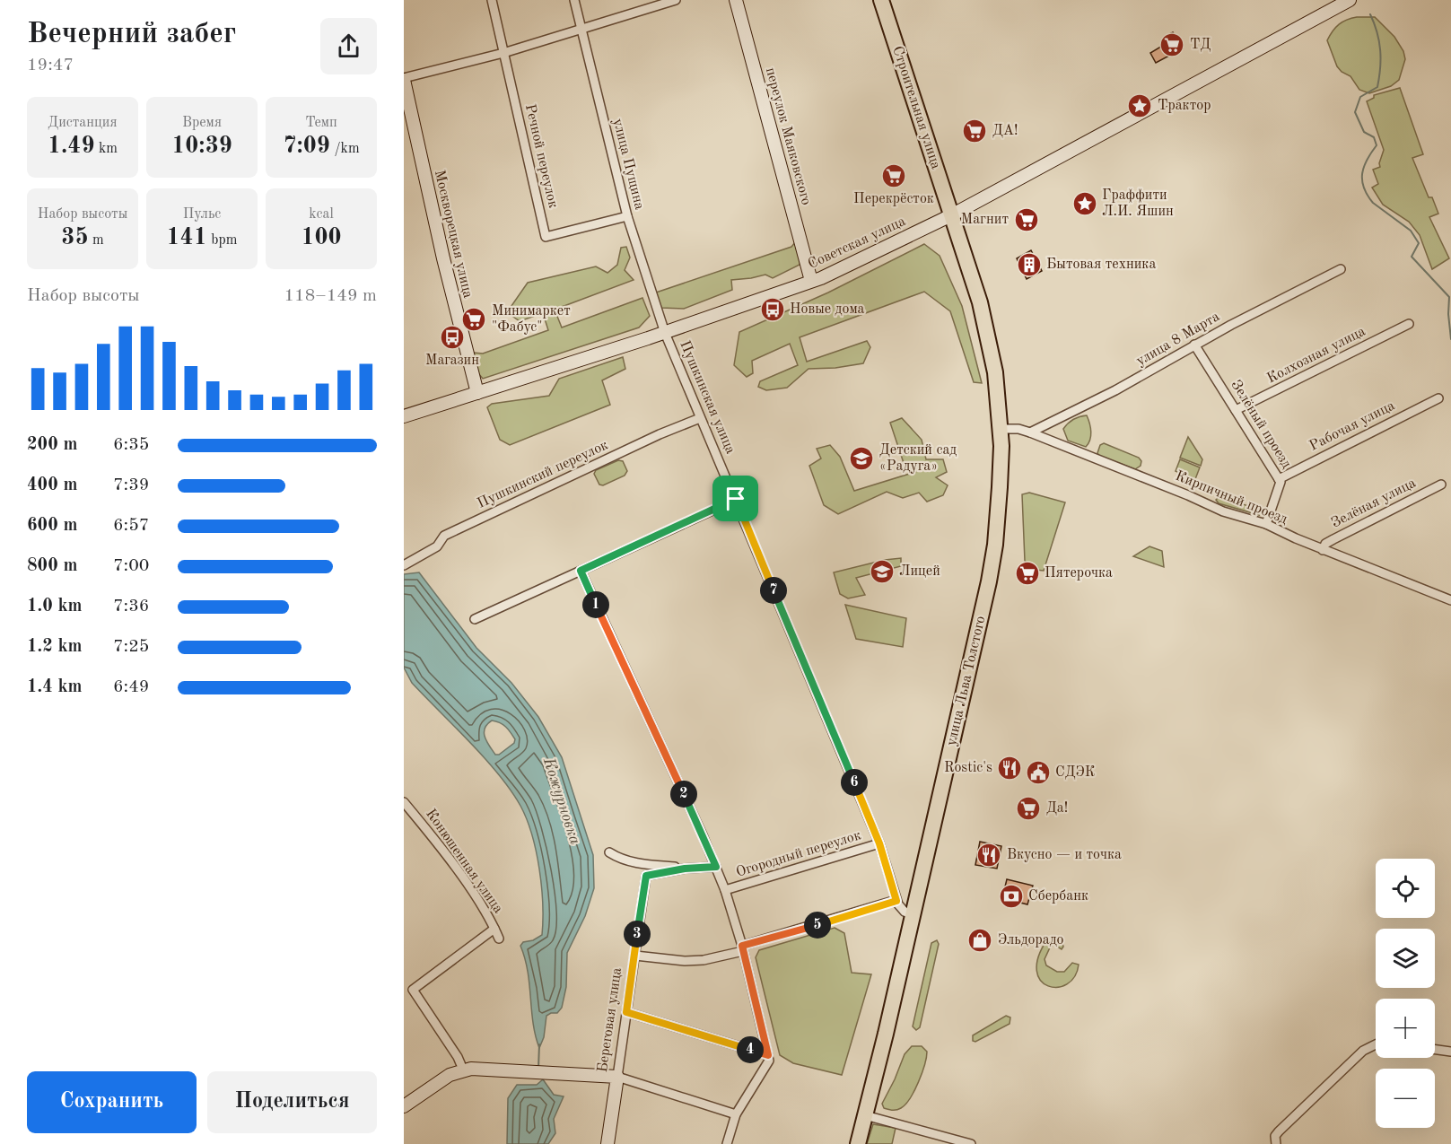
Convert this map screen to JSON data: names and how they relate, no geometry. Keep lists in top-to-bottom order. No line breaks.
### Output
{"streets":{"highway":["Строительная улица","улица Льва Толстого"],"main road":["переулок Маяковского","Москворецкая улица","Советская улица","Береговая улица"],"street":["Речной переулок","улица Пущина","улица 8 Марта","Колхозная улица","Пушкинская улица","Зелёный проезд","Рабочая улица","Пушкинский переулок","Кирпичный проезд","Зелёная улица","Огородный переулок","Конюшенная улица"]},"crossings":[["Строительная улица","Советская улица"],["Строительная улица","улица Льва Толстого"],["переулок Маяковского","Советская улица"],["Речной переулок","улица Пущина"],["улица Пущина","Советская улица"],["улица Пущина","Пушкинская улица"],["Москворецкая улица","Советская улица"],["Советская улица","Пушкинская улица"],["Советская улица","улица Льва Толстого"],["улица 8 Марта","Зелёный проезд"],["улица 8 Марта","Кирпичный проезд"],["Колхозная улица","Зелёный проезд"],["Пушкинская улица","Пушкинский переулок"],["Пушкинская улица","Огородный переулок"],["Зелёный проезд","Рабочая улица"],["Зелёный проезд","Кирпичный проезд"],["Кирпичный проезд","Зелёная улица"],["Кирпичный проезд","улица Льва Толстого"]],"water":["Кожурновка"],"places":{"supermarket":["ТД","ДА!","Перекрёсток","Магнит","Минимаркет \"Фабус\"","Пятерочка","Да!"],"place":["Трактор","Граффити Л.И. Яшин"],"building":["Бытовая техника"],"bus stop":["Новые дома","Магазин"],"school or university":["Детский сад «Радуга»","Лицей"],"restaurant":["Rostic's","Вкусно — и точка"],"public building":["СДЭК"],"bank":["Сбербанк"],"shop":["Эльдорадо"]},"page":{"heading":["Вечерний забег","19:47"],"stats":[["Дистанция","1.49 km"],["Время","10:39"],["Темп","7:09 /km"],["Набор высоты","35 m"],["Пульс","141 bpm"],["kcal","100"]],"chart":["Набор высоты","118–149 m"],"list":[{"name":"200 m","note":"6:35"},{"name":"400 m","note":"7:39"},{"name":"600 m","note":"6:57"},{"name":"800 m","note":"7:00"},{"name":"1.0 km","note":"7:36"},{"name":"1.2 km","note":"7:25"},{"name":"1.4 km","note":"6:49"}],"pins":["7","1","6","2","5","3","4"],"map_buttons":["+","−"],"buttons":["Сохранить","Поделиться"]}}
